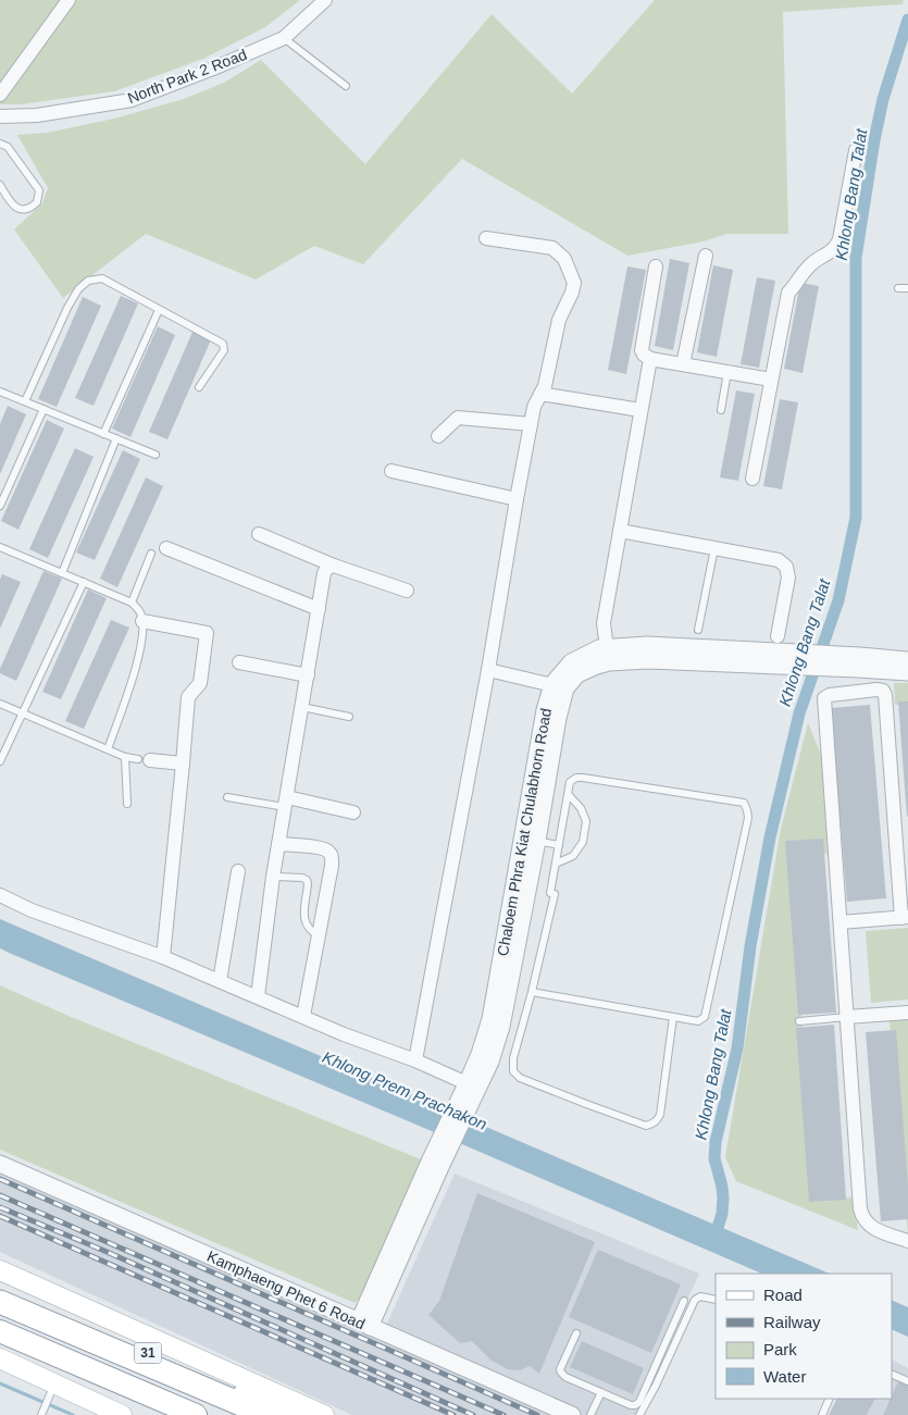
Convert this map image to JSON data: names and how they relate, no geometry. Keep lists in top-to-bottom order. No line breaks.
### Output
{"streets":{"highway":["31"],"street":["North Park 2 Road","Chaloem Phra Kiat Chulabhorn Road","Kamphaeng Phet 6 Road"]},"crossings":[["Chaloem Phra Kiat Chulabhorn Road","Kamphaeng Phet 6 Road"]],"water":["Khlong Bang Talat","Khlong Prem Prachakon"],"legend":["Road","Railway","Park","Water"]}
